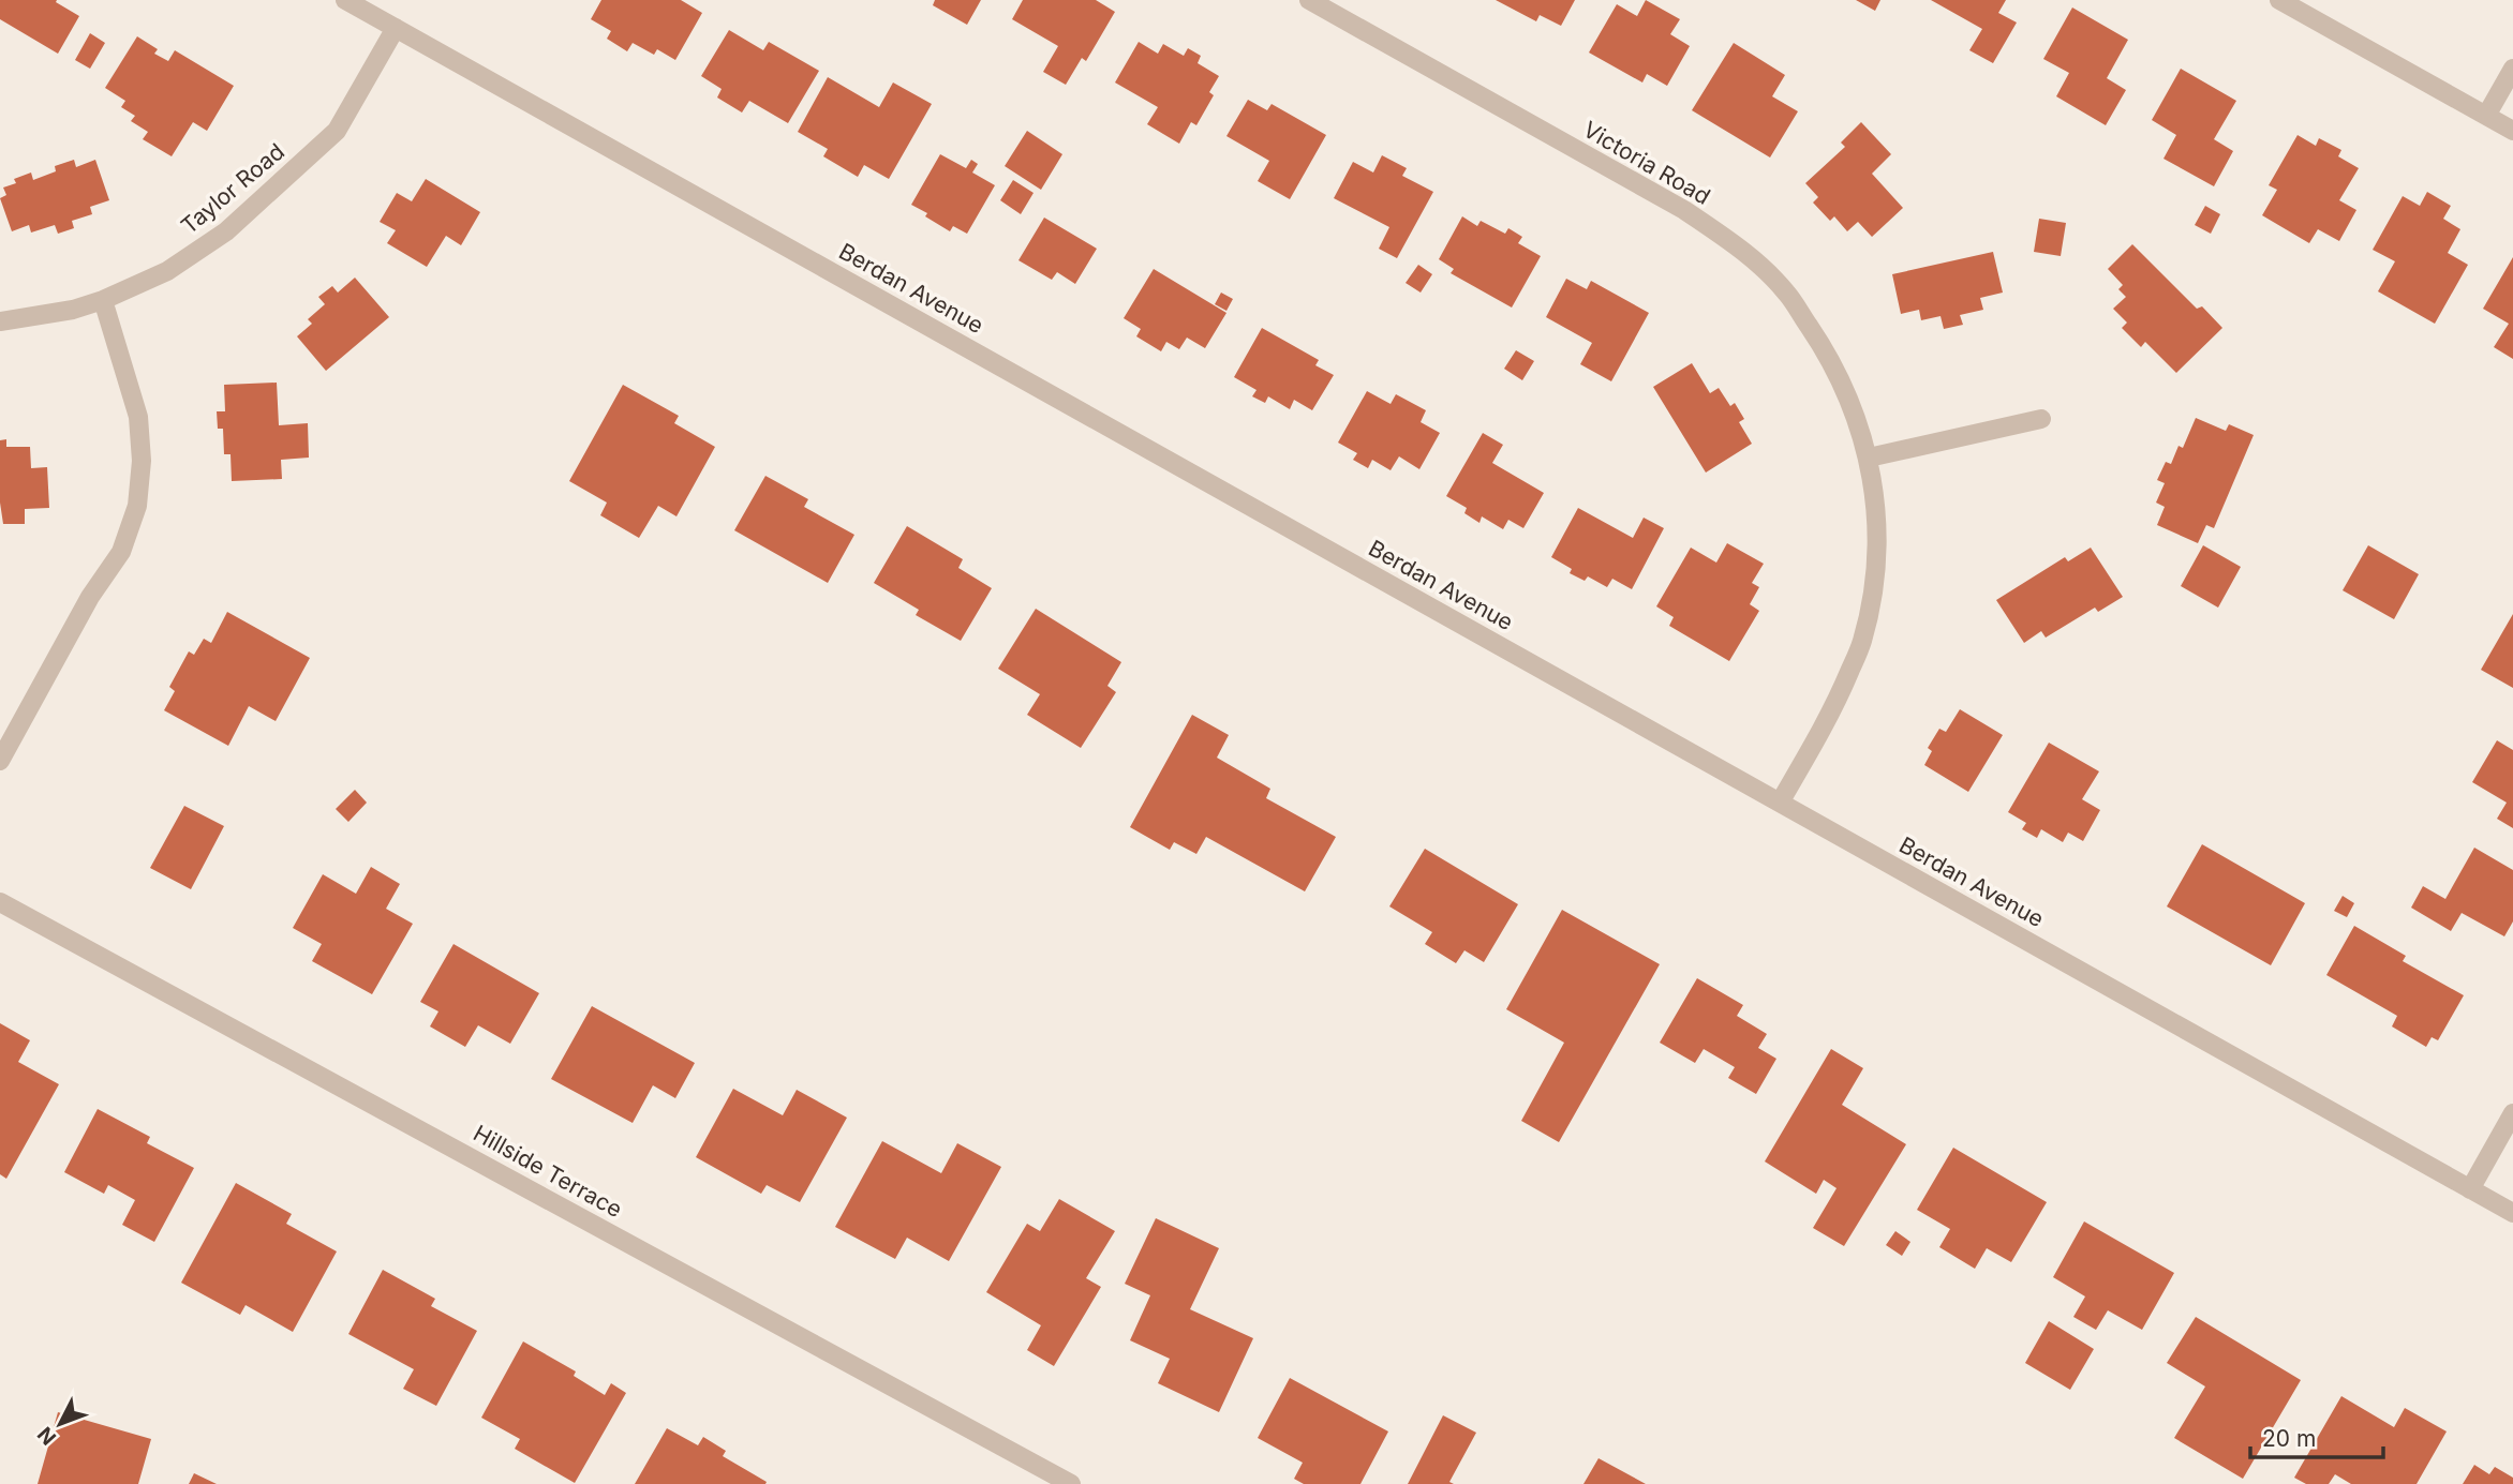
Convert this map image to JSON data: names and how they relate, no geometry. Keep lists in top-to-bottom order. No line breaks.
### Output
{"streets":{"street":["Victoria Road","Taylor Road","Berdan Avenue","Hillside Terrace"]},"crossings":[["Victoria Road","Berdan Avenue"],["Taylor Road","Berdan Avenue"]],"scale_bar":"20 m","north":"bottom left"}
